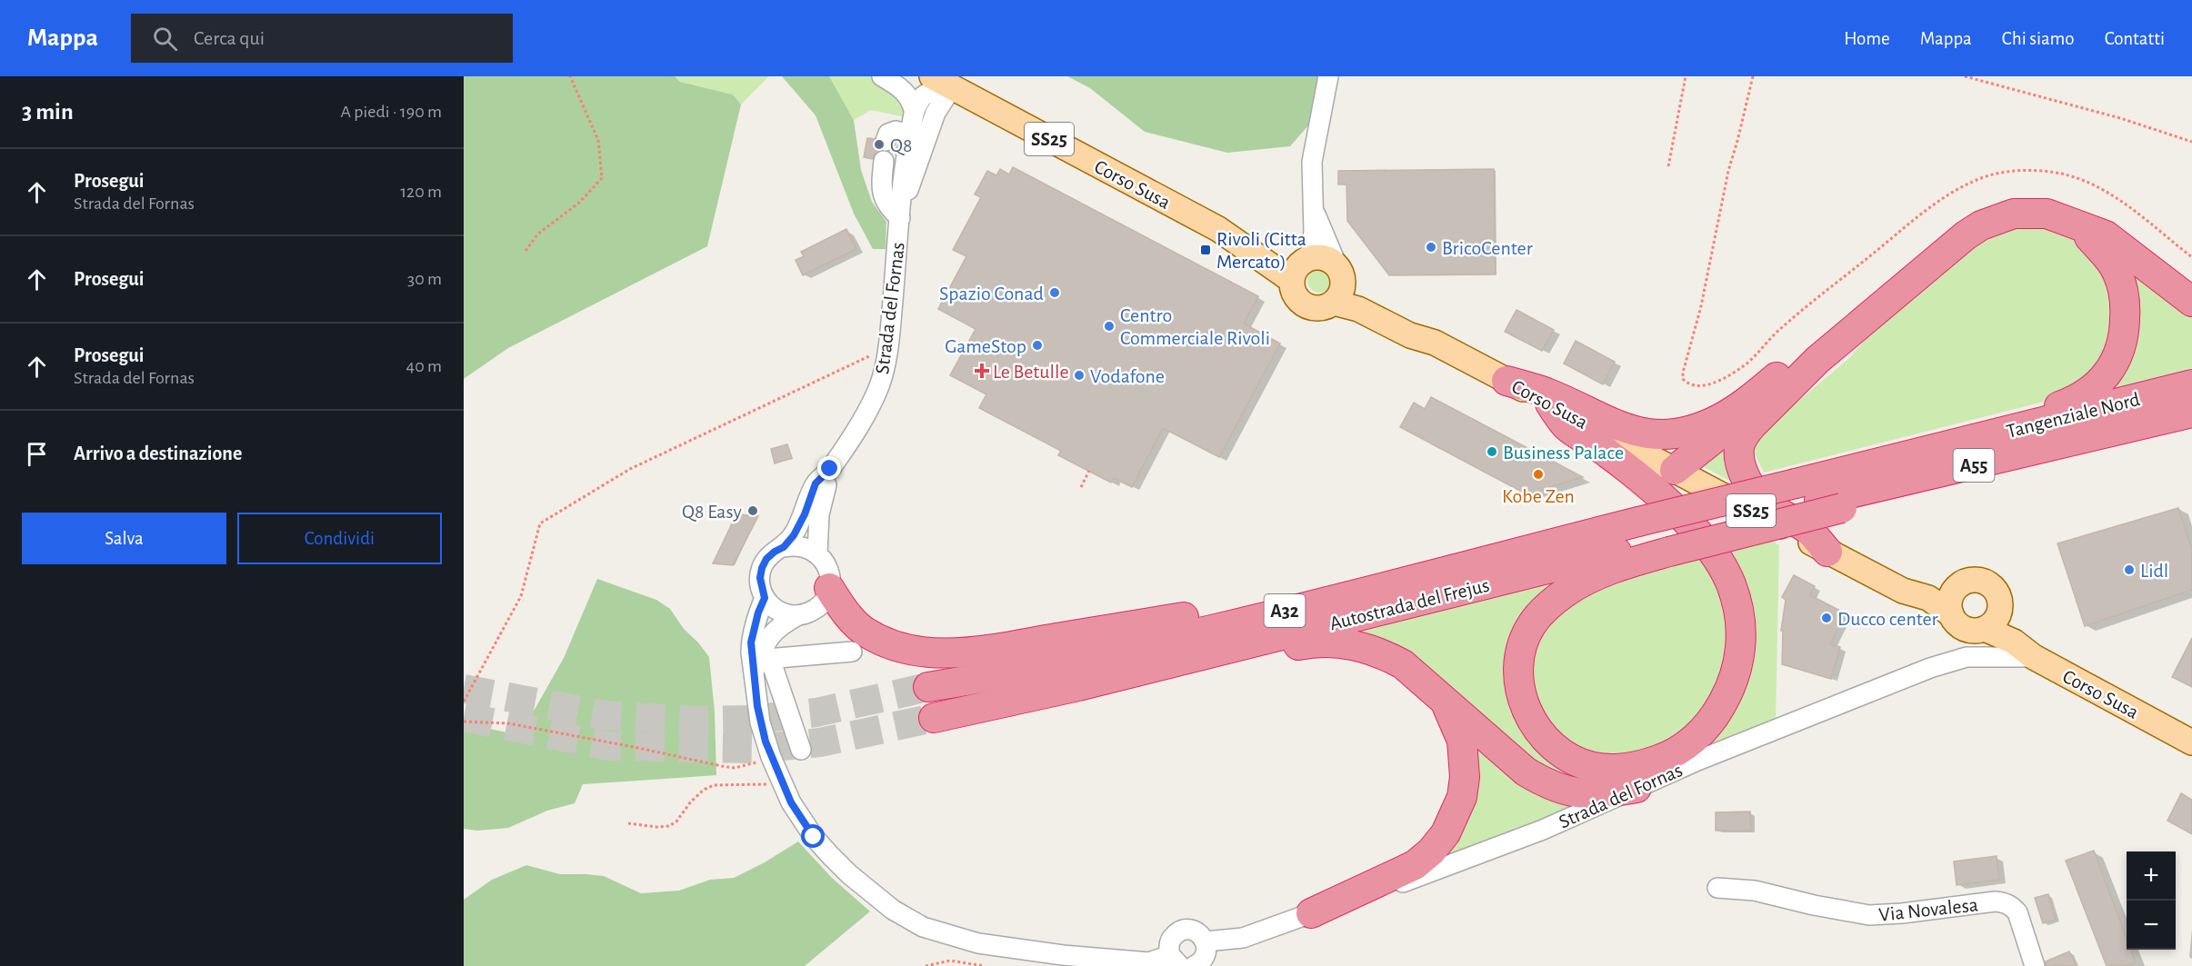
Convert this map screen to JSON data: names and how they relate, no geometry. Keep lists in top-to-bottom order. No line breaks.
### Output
{"streets":{"highway":["Tangenziale Nord","A55","Autostrada del Frejus","A32"],"main road":["SS25","Corso Susa"],"street":["Strada del Fornas","Via Novalesa"]},"crossings":[["SS25","Corso Susa"],["Corso Susa","Strada del Fornas"],["Tangenziale Nord","Autostrada del Frejus"]],"places":{"other":["Q8","BricoCenter","Spazio Conad","Centro Commerciale Rivoli","GameStop","Vodafone","Business Palace","Kobe Zen","Q8 Easy","Lidl","Ducco center"],"transit":["Rivoli (Citta Mercato)"],"health":["Le Betulle"]},"page":{"header":"Mappa","search":"Cerca qui","nav":["Home","Mappa","Chi siamo","Contatti"],"heading":["3 min","A piedi · 190 m"],"list":[["Prosegui","Strada del Fornas","120 m"],["Prosegui","30 m"],["Prosegui","Strada del Fornas","40 m"],"Arrivo a destinazione"],"buttons":["Salva","Condividi"],"map_buttons":["+","−"]}}
